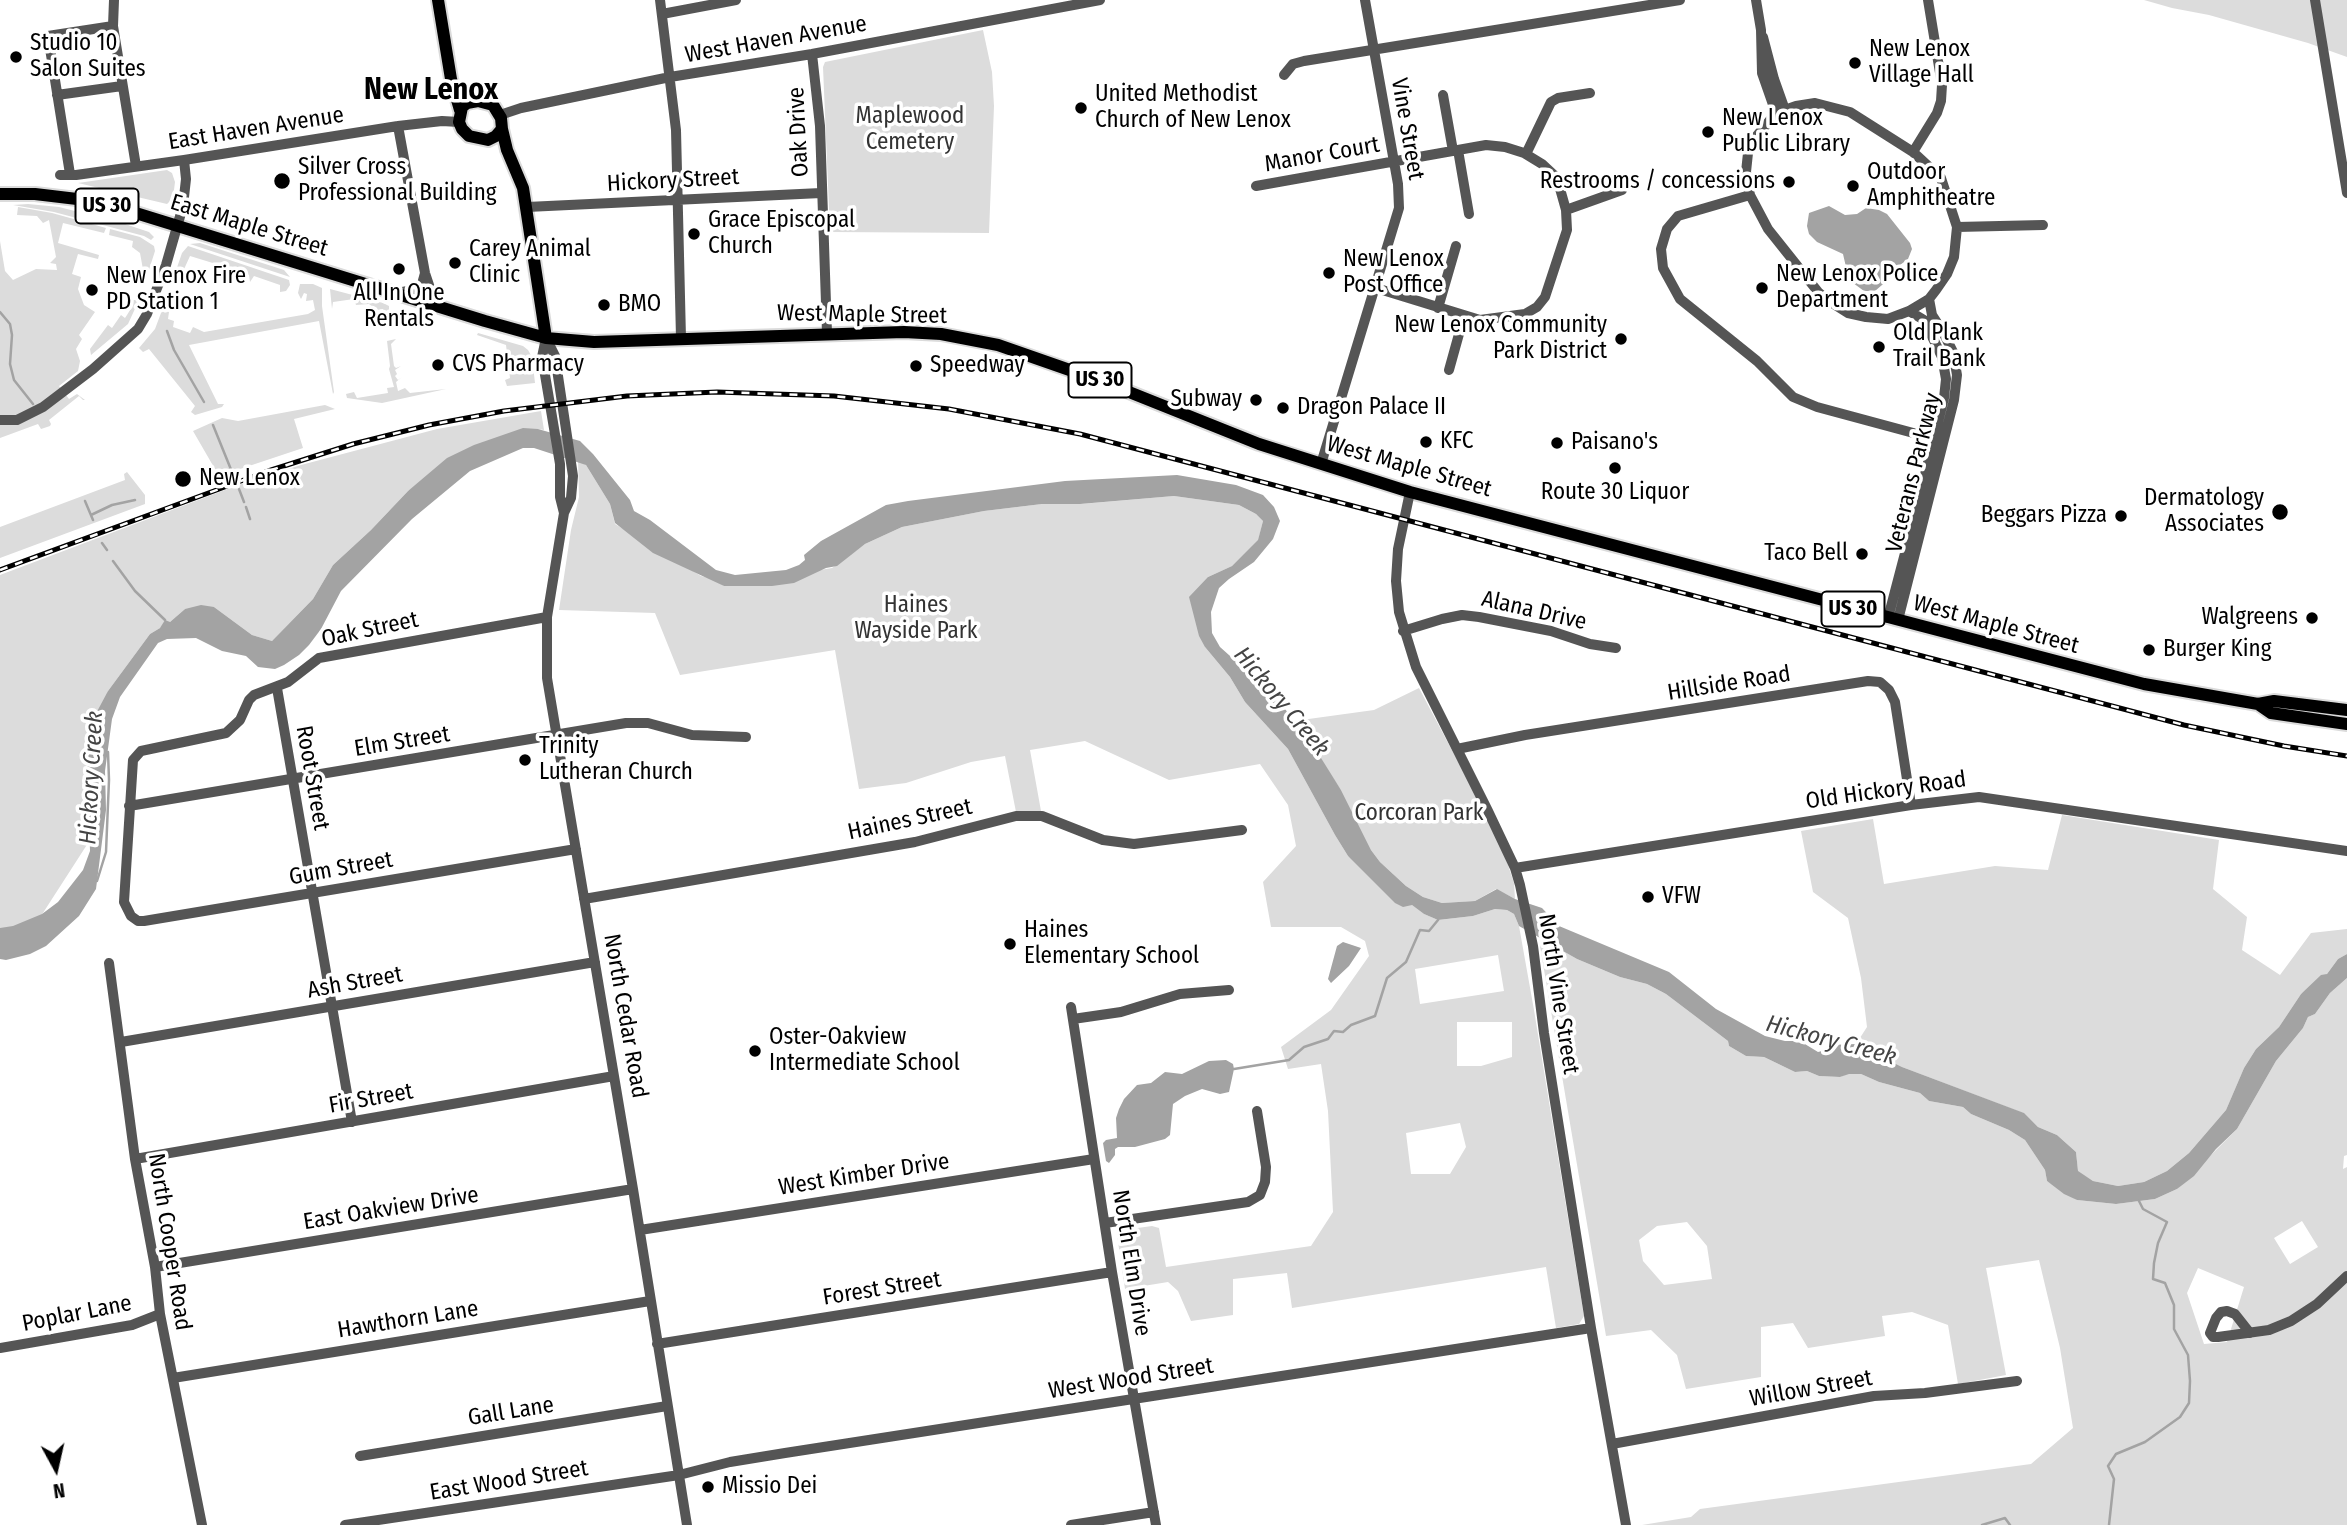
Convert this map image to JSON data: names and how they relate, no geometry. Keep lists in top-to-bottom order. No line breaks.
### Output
{"streets":{"main road":["US 30","East Maple Street","West Maple Street","North Cedar Road"],"street":["West Haven Avenue","East Haven Avenue","Vine Street","Oak Drive","Manor Court","Hickory Street","Veterans Parkway","Alana Drive","Oak Street","Hillside Road","Elm Street","Root Street","Old Hickory Road","Haines Street","Gum Street","Ash Street","North Vine Street","Fir Street","West Kimber Drive","East Oakview Drive","North Cooper Road","North Elm Drive","Forest Street","Poplar Lane","Hawthorn Lane","West Wood Street","Willow Street","Gall Lane","East Wood Street"]},"crossings":[["West Haven Avenue","East Haven Avenue"],["West Haven Avenue","Oak Drive"],["West Haven Avenue","North Cedar Road"],["East Haven Avenue","North Cedar Road"],["Vine Street","Manor Court"],["Vine Street","West Maple Street"],["Oak Drive","Hickory Street"],["Oak Drive","West Maple Street"],["Hickory Street","North Cedar Road"],["US 30","East Maple Street"],["US 30","West Maple Street"],["US 30","North Cedar Road"],["West Maple Street","Veterans Parkway"],["West Maple Street","North Vine Street"],["West Maple Street","North Cedar Road"],["Alana Drive","North Vine Street"],["Oak Street","Elm Street"],["Oak Street","Root Street"],["Oak Street","Gum Street"],["Oak Street","North Cedar Road"],["Hillside Road","Old Hickory Road"],["Hillside Road","North Vine Street"],["Elm Street","Root Street"],["Elm Street","Gum Street"],["Elm Street","North Cedar Road"],["Root Street","Gum Street"],["Root Street","Ash Street"],["Root Street","Fir Street"],["Old Hickory Road","North Vine Street"],["Haines Street","North Cedar Road"],["Gum Street","North Cedar Road"],["Ash Street","North Cedar Road"],["Ash Street","North Cooper Road"],["North Vine Street","West Wood Street"],["North Vine Street","Willow Street"],["North Cedar Road","Fir Street"],["North Cedar Road","West Kimber Drive"],["North Cedar Road","East Oakview Drive"],["North Cedar Road","Forest Street"],["North Cedar Road","Hawthorn Lane"],["North Cedar Road","West Wood Street"],["North Cedar Road","Gall Lane"],["North Cedar Road","East Wood Street"],["Fir Street","North Cooper Road"],["West Kimber Drive","North Elm Drive"],["East Oakview Drive","North Cooper Road"],["North Cooper Road","Poplar Lane"],["North Cooper Road","Hawthorn Lane"],["North Elm Drive","Forest Street"],["North Elm Drive","West Wood Street"],["West Wood Street","East Wood Street"]],"districts":["New Lenox"],"water":["Hickory Creek"],"parks":["Maplewood Cemetery","Haines Wayside Park","Corcoran Park"],"places":["Studio 10 Salon Suites","New Lenox Village Hall","United Methodist Church of New Lenox","New Lenox Public Library","Silver Cross Professional Building","Restrooms / concessions","Outdoor Amphitheatre","Grace Episcopal Church","Carey Animal Clinic","All In One Rentals","New Lenox Post Office","New Lenox Police Department","New Lenox Fire PD Station 1","BMO","New Lenox Community Park District","Old Plank Trail Bank","CVS Pharmacy","Speedway","Subway","Dragon Palace II","KFC","Paisano's","Route 30 Liquor","New Lenox","Dermatology Associates","Beggars Pizza","Taco Bell","Walgreens","Burger King","Trinity Lutheran Church","VFW","Haines Elementary School","Oster-Oakview Intermediate School","Missio Dei"],"north":"bottom"}
